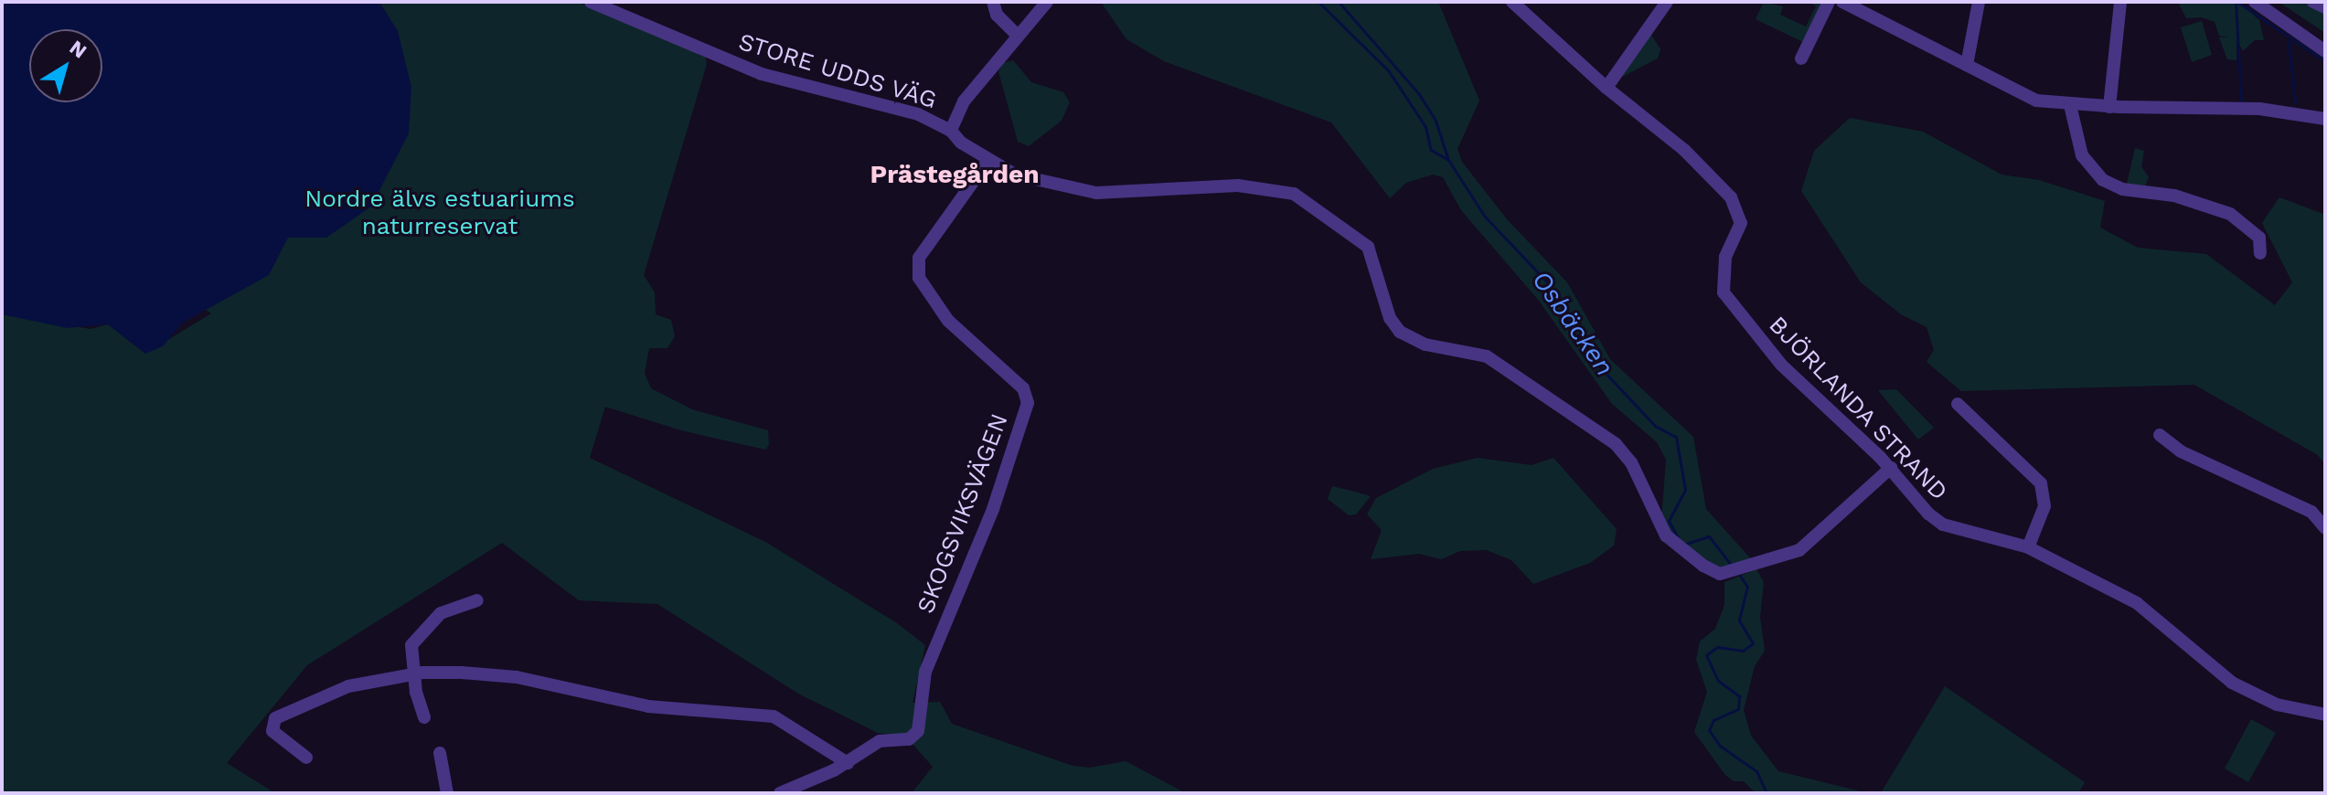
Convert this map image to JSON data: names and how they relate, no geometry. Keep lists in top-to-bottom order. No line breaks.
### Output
{"streets":{"street":["STORE UDDS VÄG","BJÖRLANDA STRAND","SKOGSVIKSVÄGEN"]},"crossings":[["STORE UDDS VÄG","BJÖRLANDA STRAND"],["STORE UDDS VÄG","SKOGSVIKSVÄGEN"]],"districts":["Prästegården"],"water":["Osbäcken"],"parks":["Nordre älvs estuariums naturreservat"],"north":"top right"}
